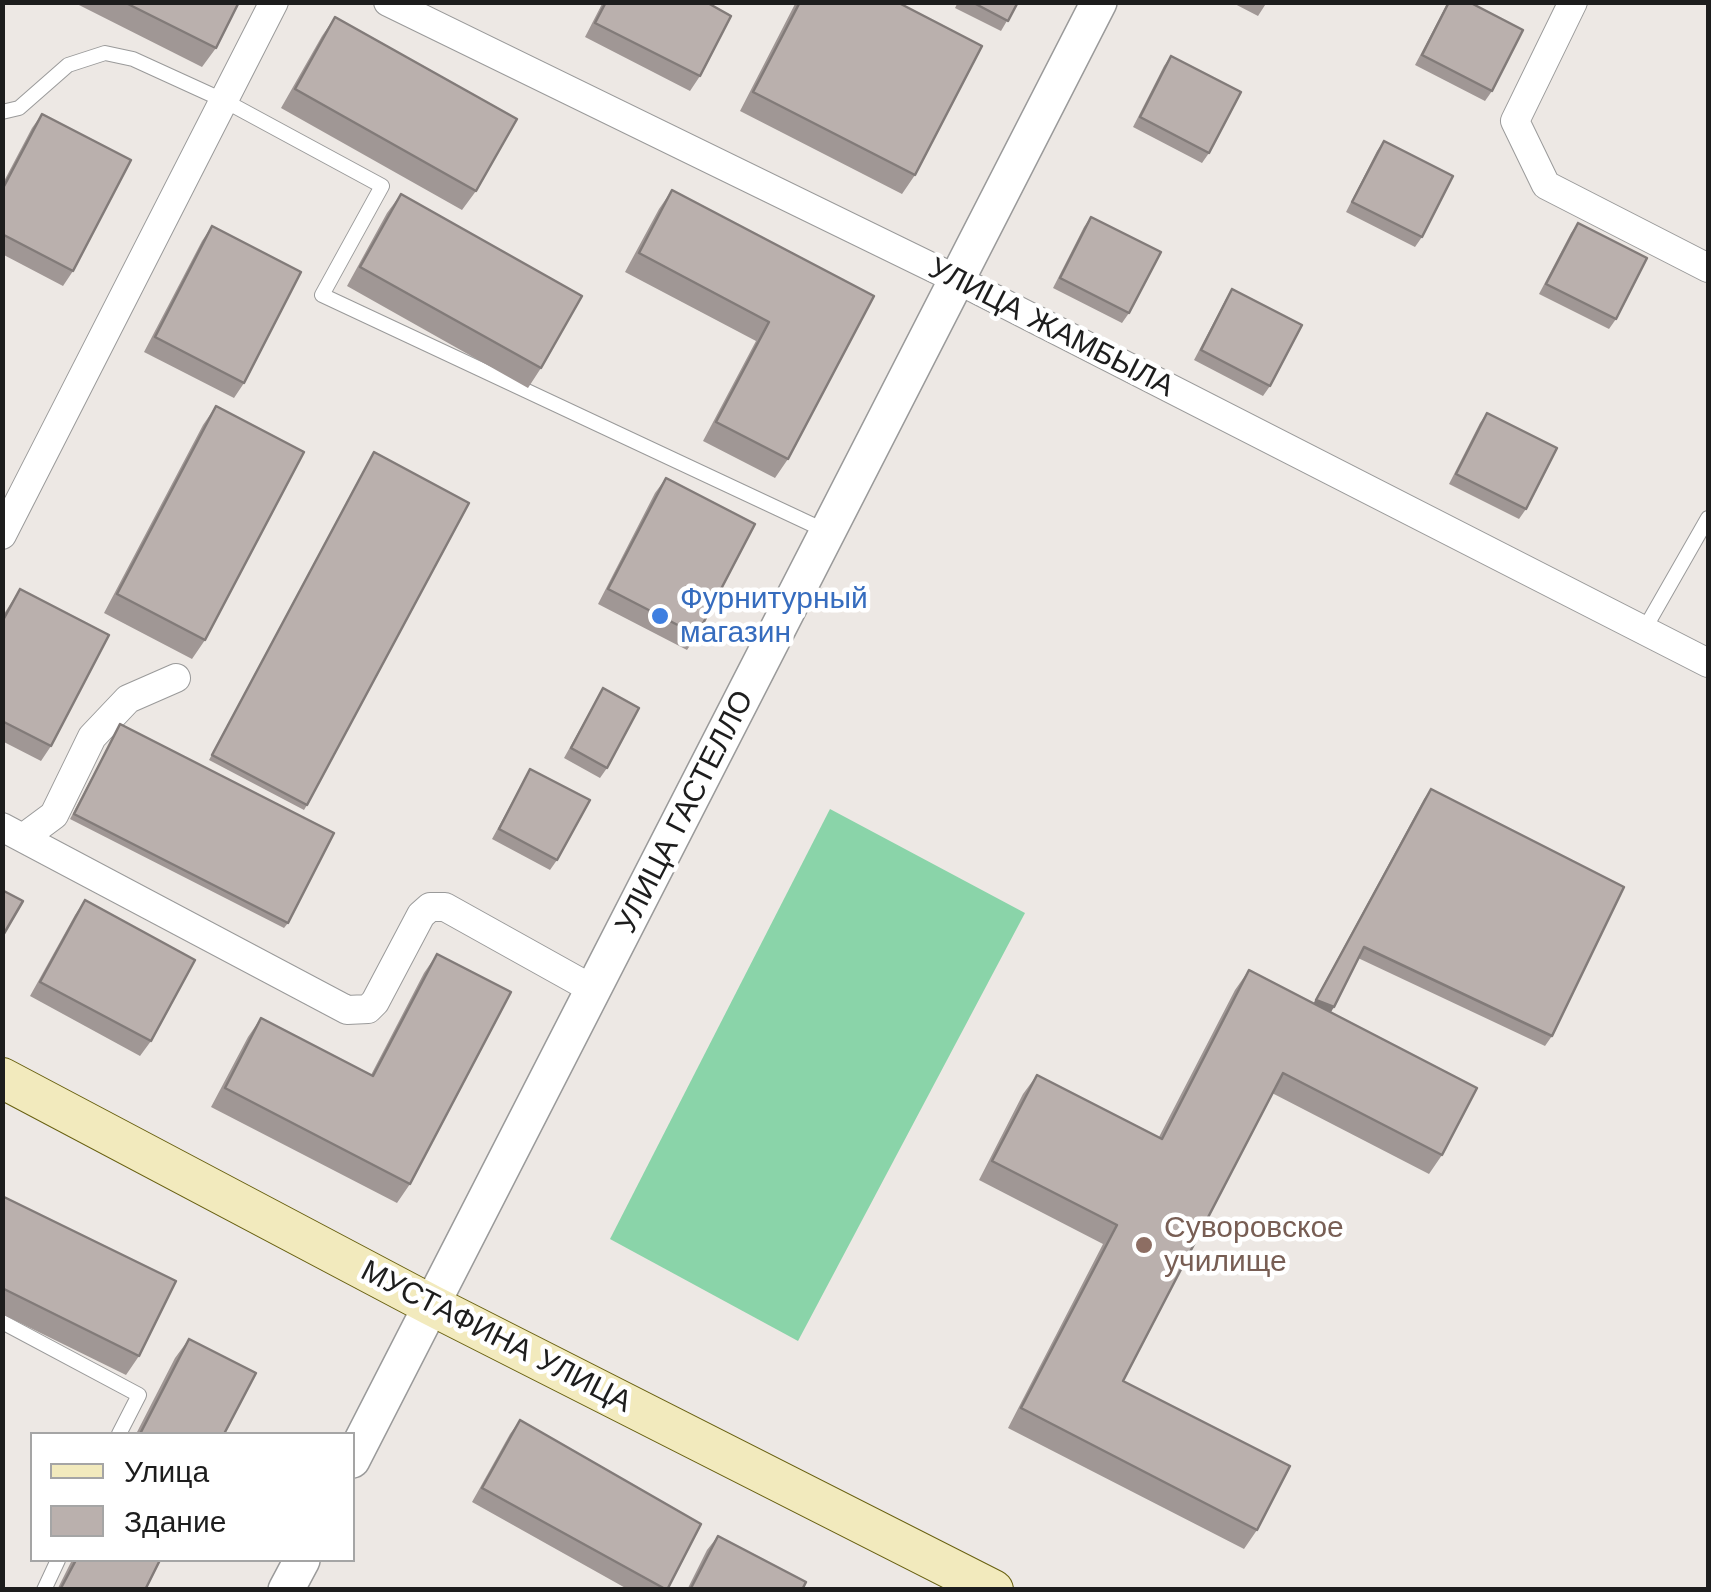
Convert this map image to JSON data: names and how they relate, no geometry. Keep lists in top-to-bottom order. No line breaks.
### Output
{"streets":{"main road":["МУСТАФИНА УЛИЦА"],"street":["УЛИЦА ЖАМБЫЛА","УЛИЦА ГАСТЕЛЛО"]},"crossings":[["УЛИЦА ЖАМБЫЛА","УЛИЦА ГАСТЕЛЛО"],["УЛИЦА ГАСТЕЛЛО","МУСТАФИНА УЛИЦА"]],"places":["Фурнитурный магазин","Суворовское училище"],"legend":["Улица","Здание"]}
